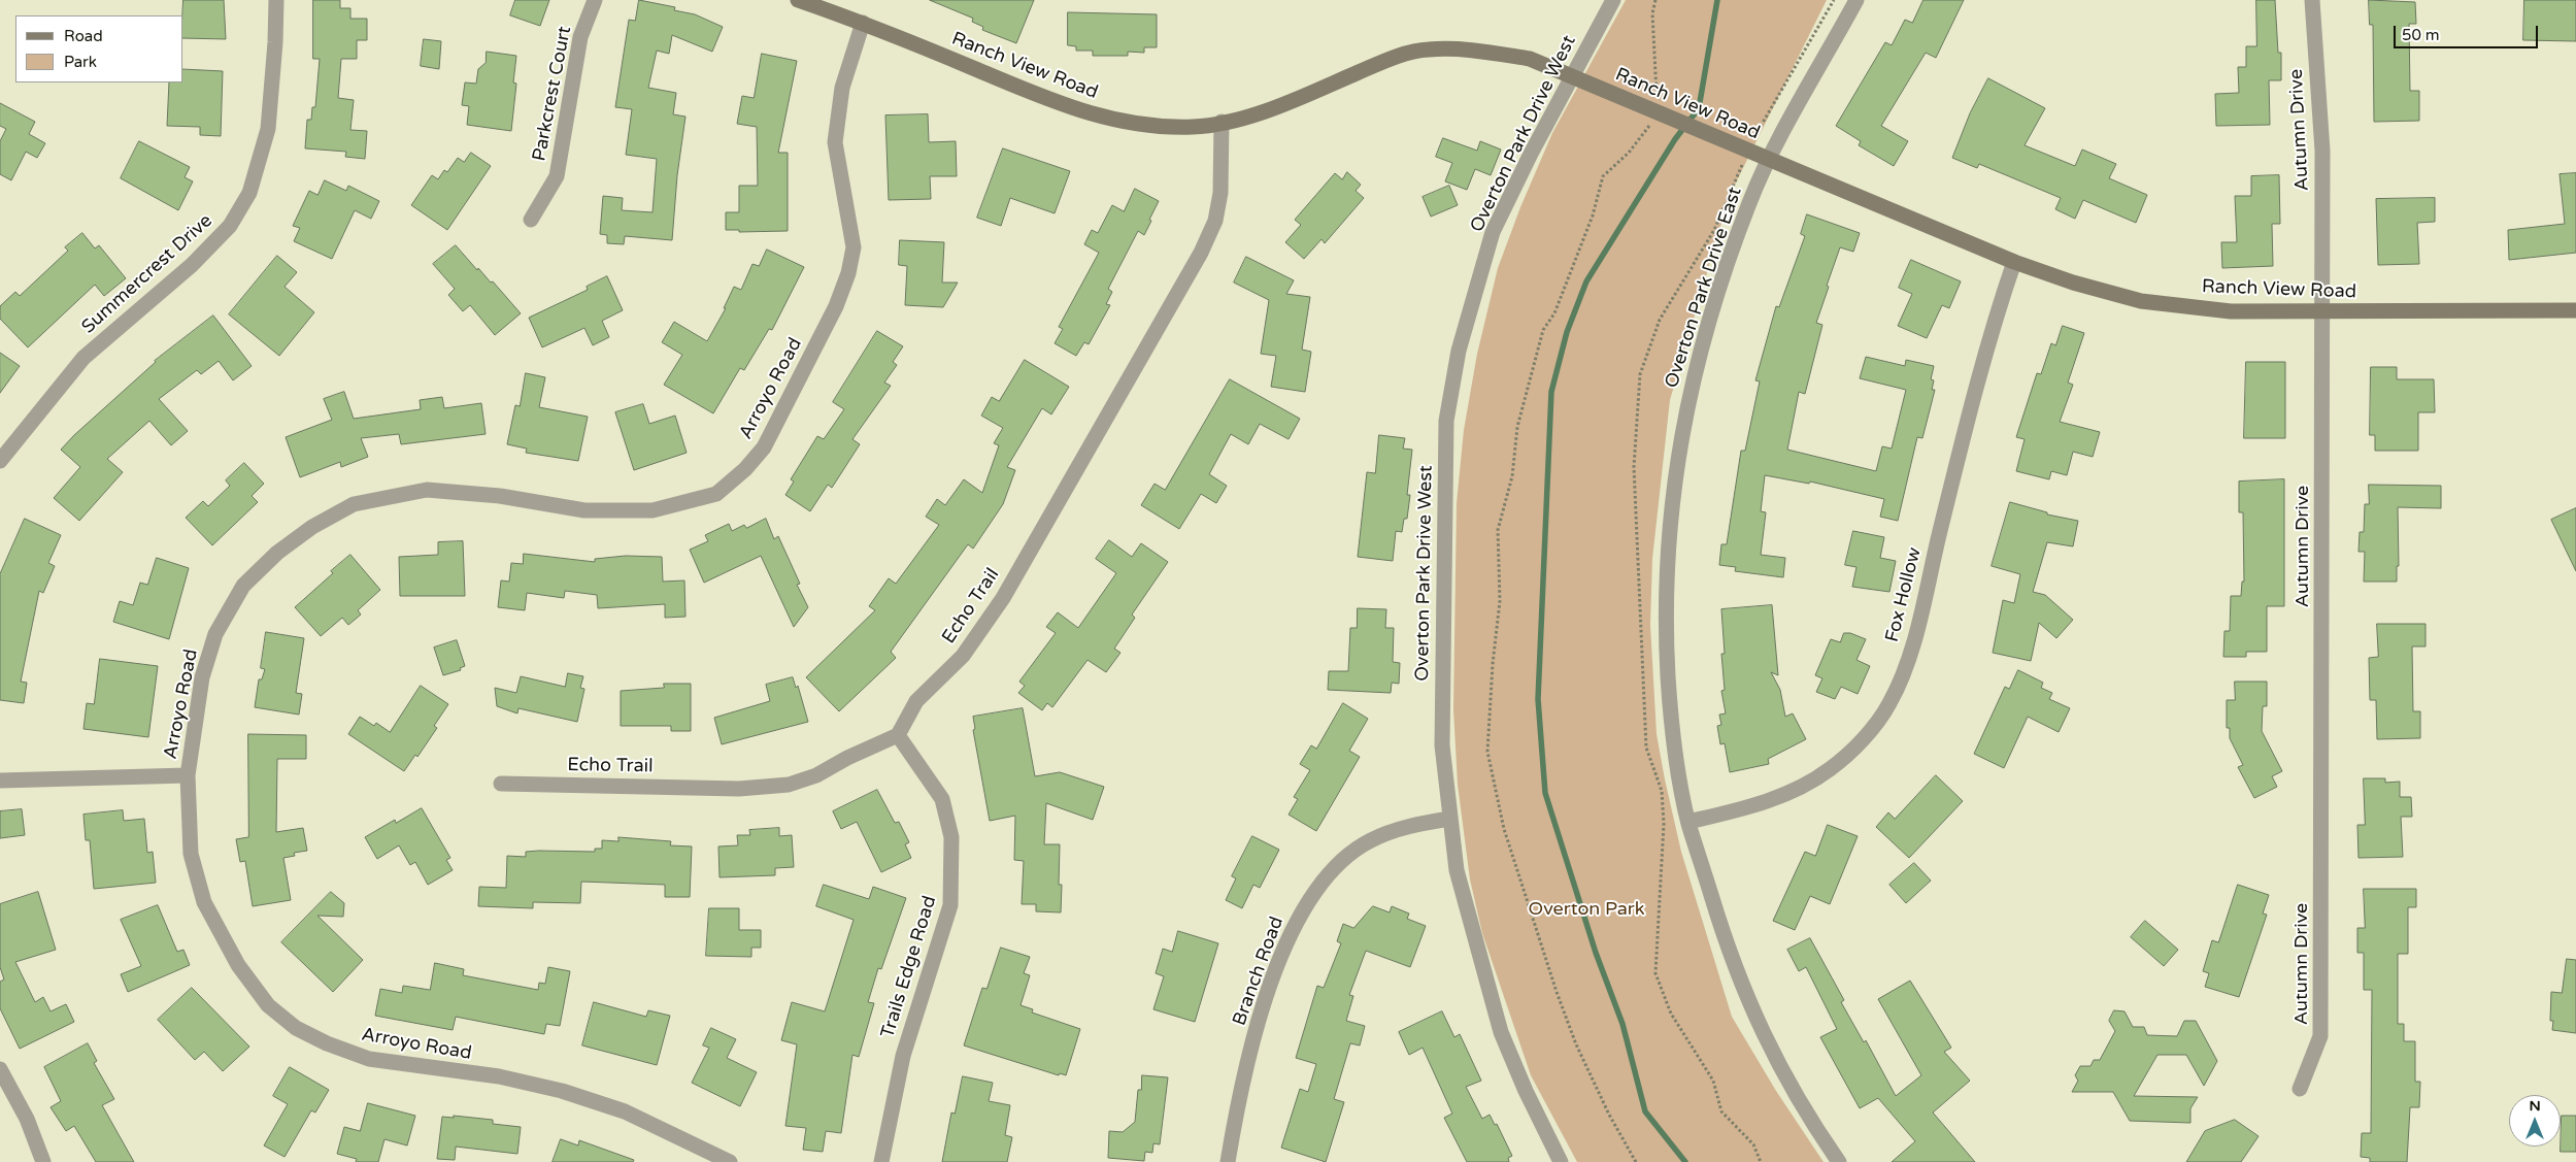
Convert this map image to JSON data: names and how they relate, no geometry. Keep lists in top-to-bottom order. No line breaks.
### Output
{"streets":{"street":["Ranch View Road","Parkcrest Court","Autumn Drive","Overton Park Drive West","Summercrest Drive","Overton Park Drive East","Arroyo Road","Fox Hollow","Echo Trail","Trails Edge Road","Branch Road"]},"crossings":[["Ranch View Road","Autumn Drive"],["Ranch View Road","Overton Park Drive West"],["Ranch View Road","Overton Park Drive East"],["Ranch View Road","Arroyo Road"],["Ranch View Road","Fox Hollow"],["Ranch View Road","Echo Trail"],["Overton Park Drive West","Branch Road"],["Overton Park Drive East","Fox Hollow"],["Echo Trail","Trails Edge Road"]],"parks":["Overton Park"],"legend":["Road","Park"],"scale_bar":"50 m","north":"top"}
